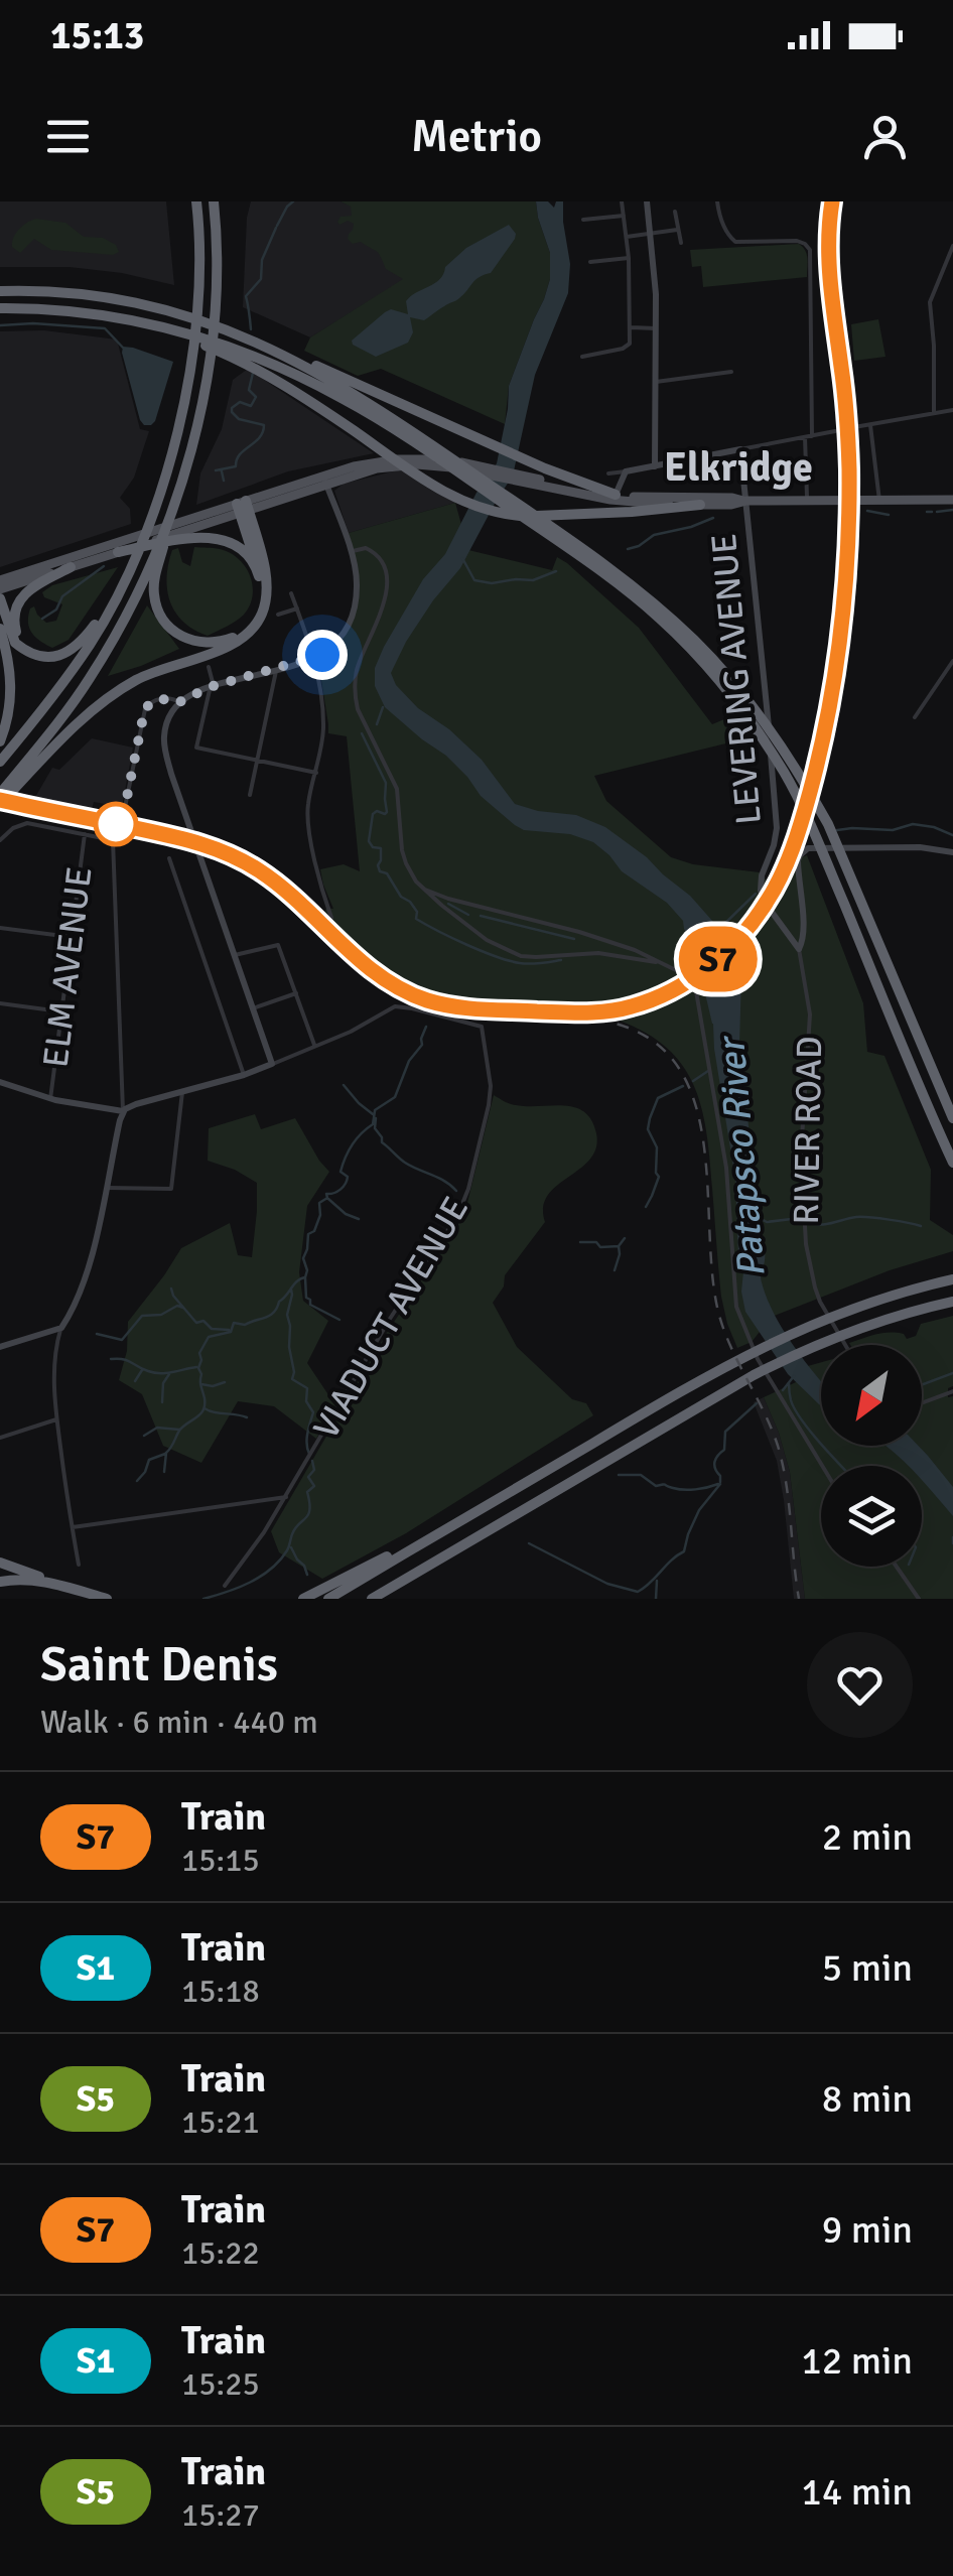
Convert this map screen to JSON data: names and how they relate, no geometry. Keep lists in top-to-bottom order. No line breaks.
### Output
{"streets":{"street":["LEVERING AVENUE","ELM AVENUE","RIVER ROAD","VIADUCT AVENUE"]},"crossings":[["LEVERING AVENUE","RIVER ROAD"]],"districts":["Elkridge"],"water":["Patapsco River"],"north":"bottom left","page":{"status":"15:13","header":"Metrio","on_map":"S7","heading":["Saint Denis","Walk · 6 min · 440 m"],"list":[{"mark":"S7","name":"Train","note":"15:15","value":"2 min"},{"mark":"S1","name":"Train","note":"15:18","value":"5 min"},{"mark":"S5","name":"Train","note":"15:21","value":"8 min"},{"mark":"S7","name":"Train","note":"15:22","value":"9 min"},{"mark":"S1","name":"Train","note":"15:25","value":"12 min"},{"mark":"S5","name":"Train","note":"15:27","value":"14 min"}]}}
